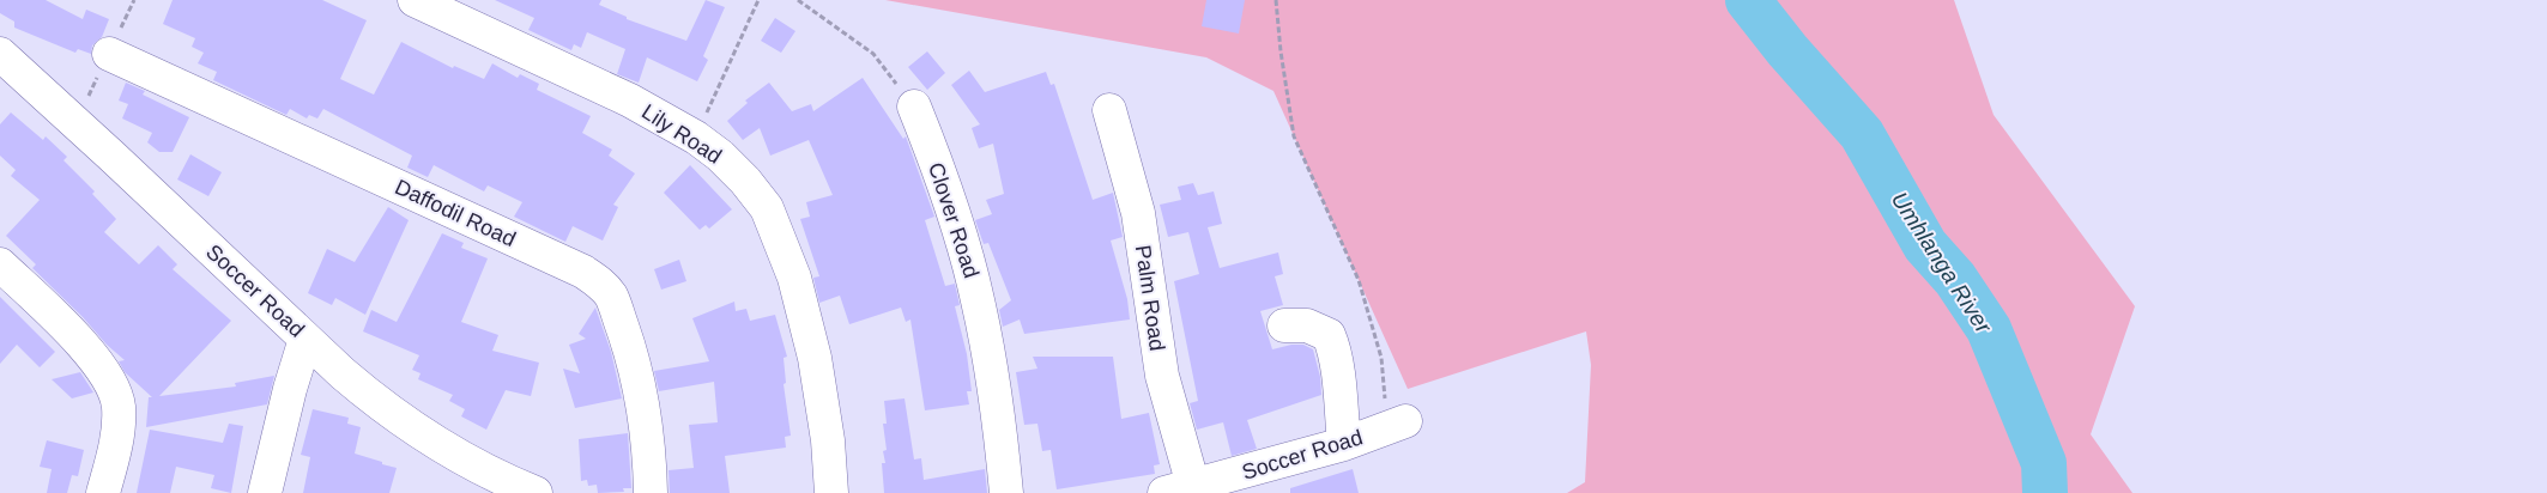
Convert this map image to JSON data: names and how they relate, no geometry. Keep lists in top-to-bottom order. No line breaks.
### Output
{"streets":{"street":["Lily Road","Daffodil Road","Clover Road","Soccer Road","Palm Road"]},"crossings":[["Soccer Road","Palm Road"]],"water":["Umhlanga River"]}
